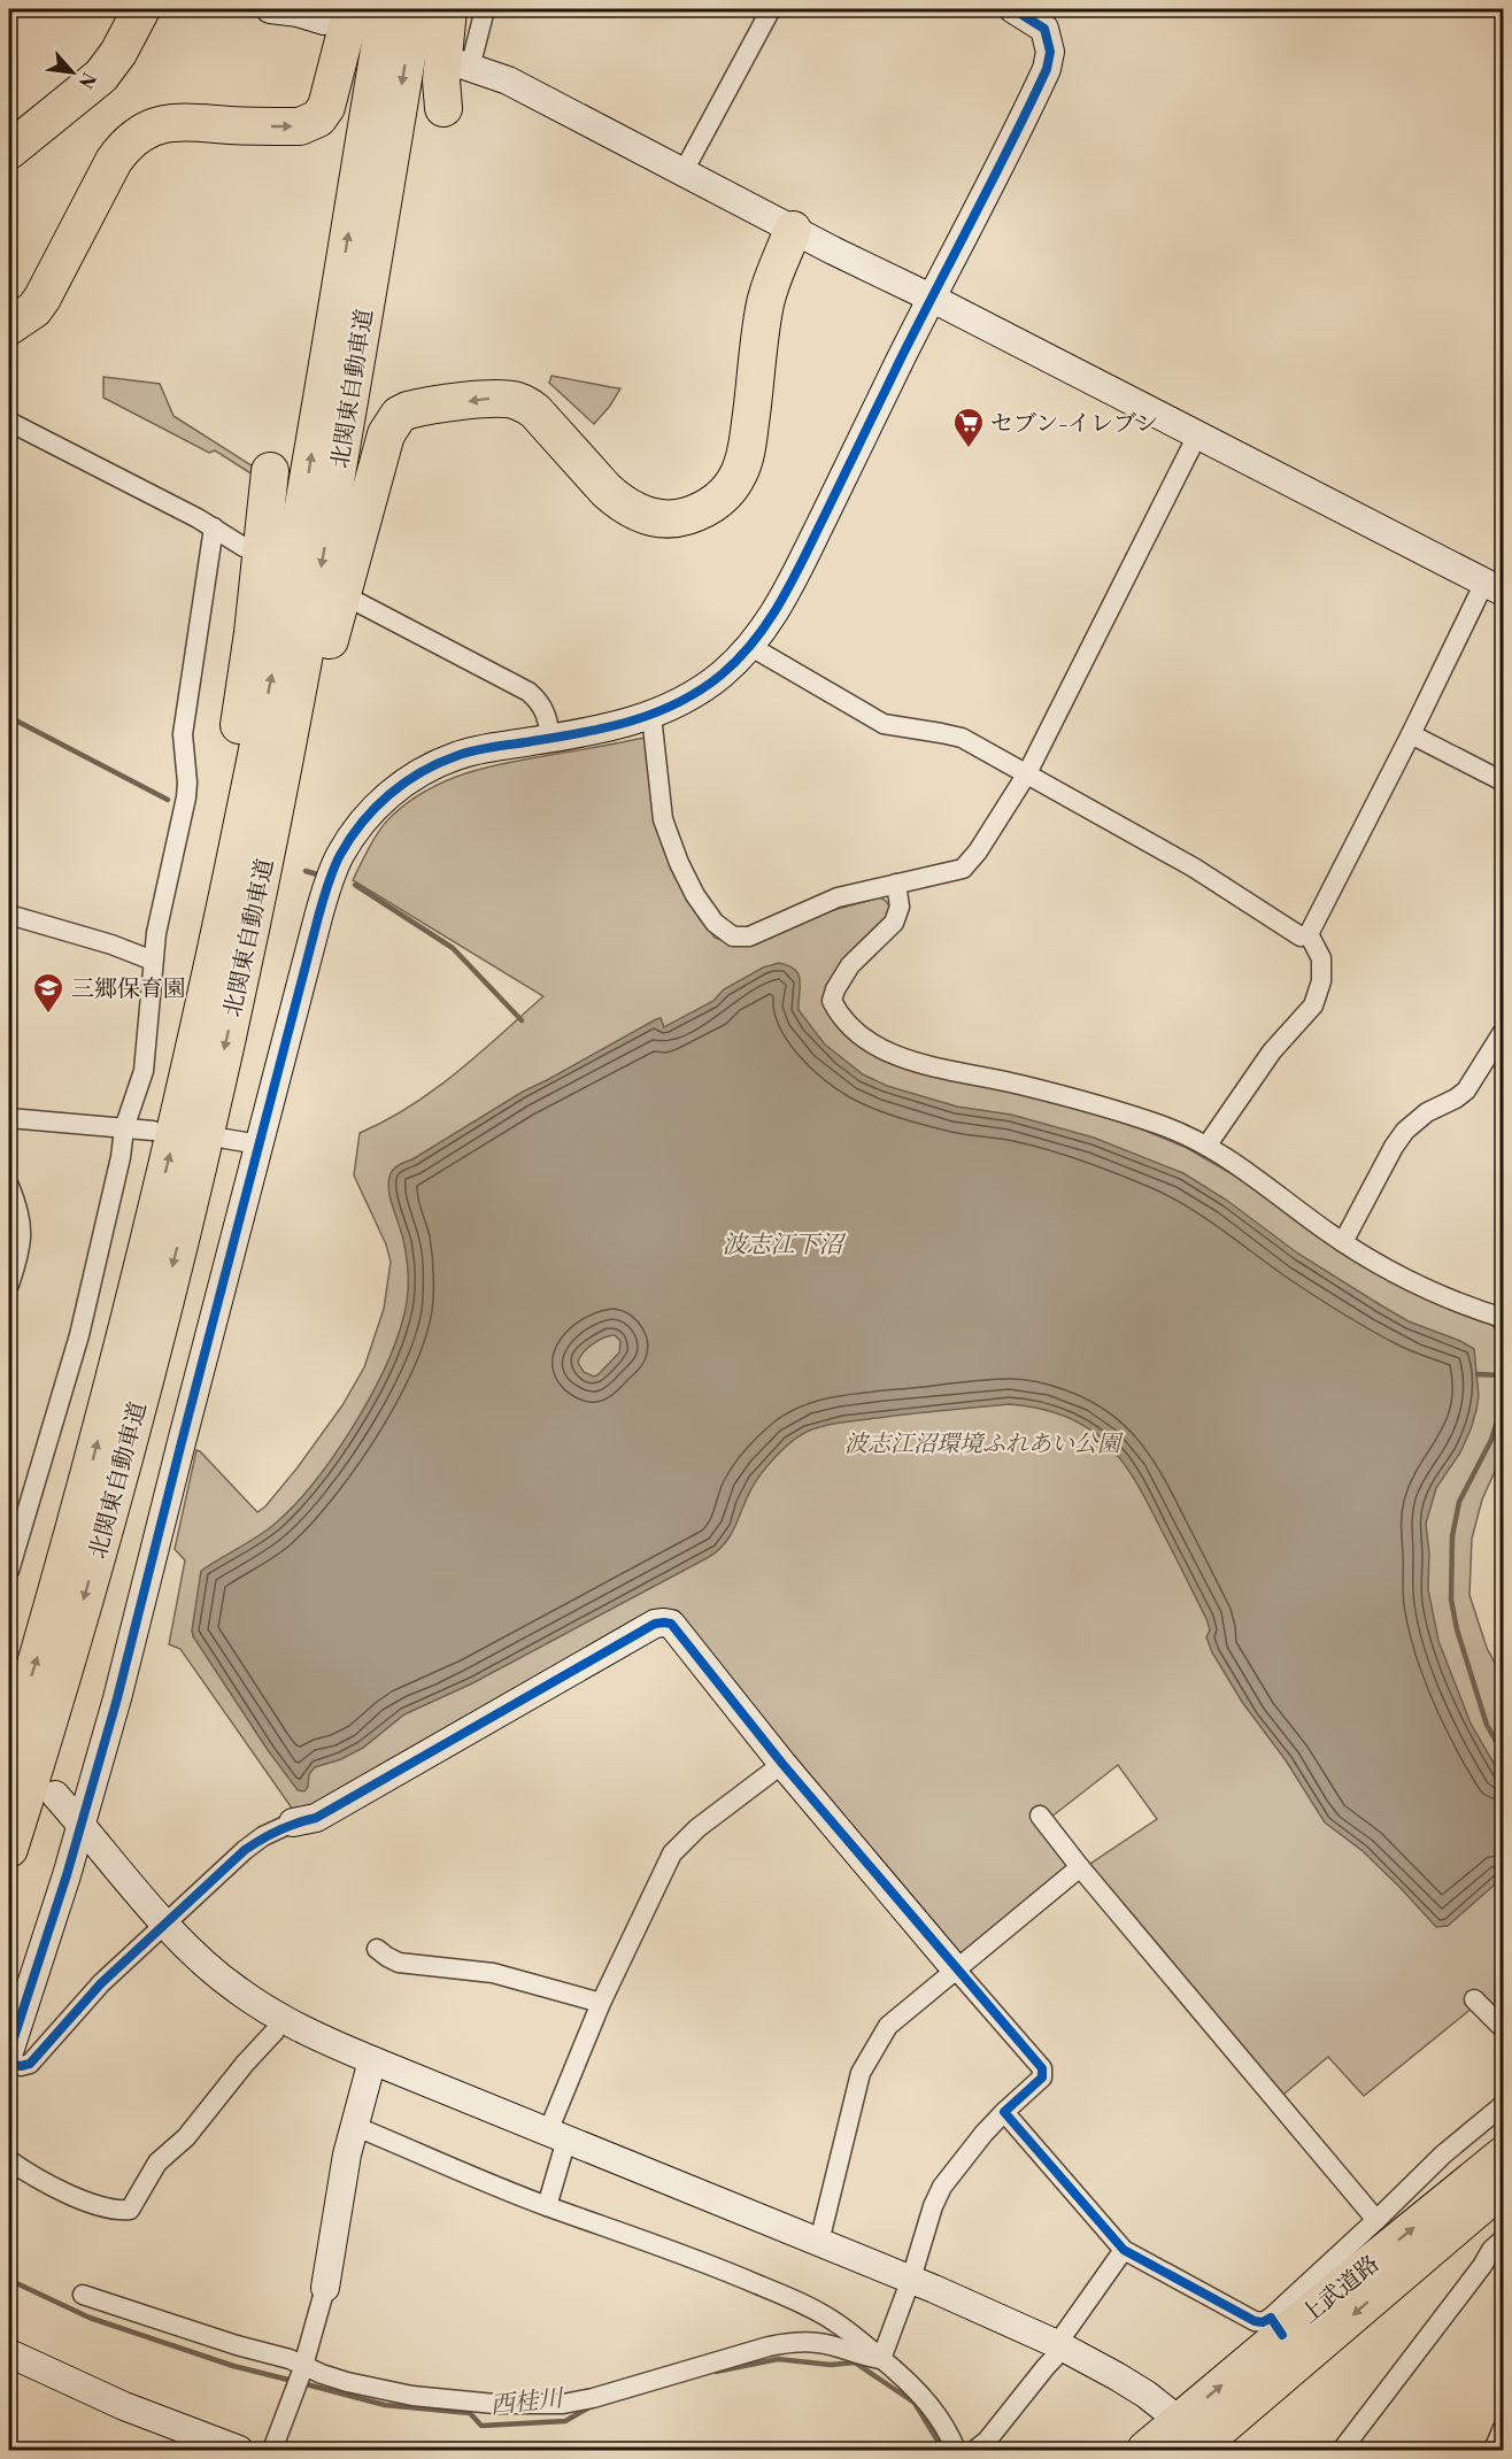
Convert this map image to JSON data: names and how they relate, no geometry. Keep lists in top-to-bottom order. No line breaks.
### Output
{"streets":{"highway":["北関東自動車道","上武道路"]},"water":["波志江下沼","西桂川"],"parks":["波志江沼環境ふれあい公園"],"places":{"supermarket":["セブン-イレブン"],"school or university":["三郷保育園"]},"north":"bottom right"}
